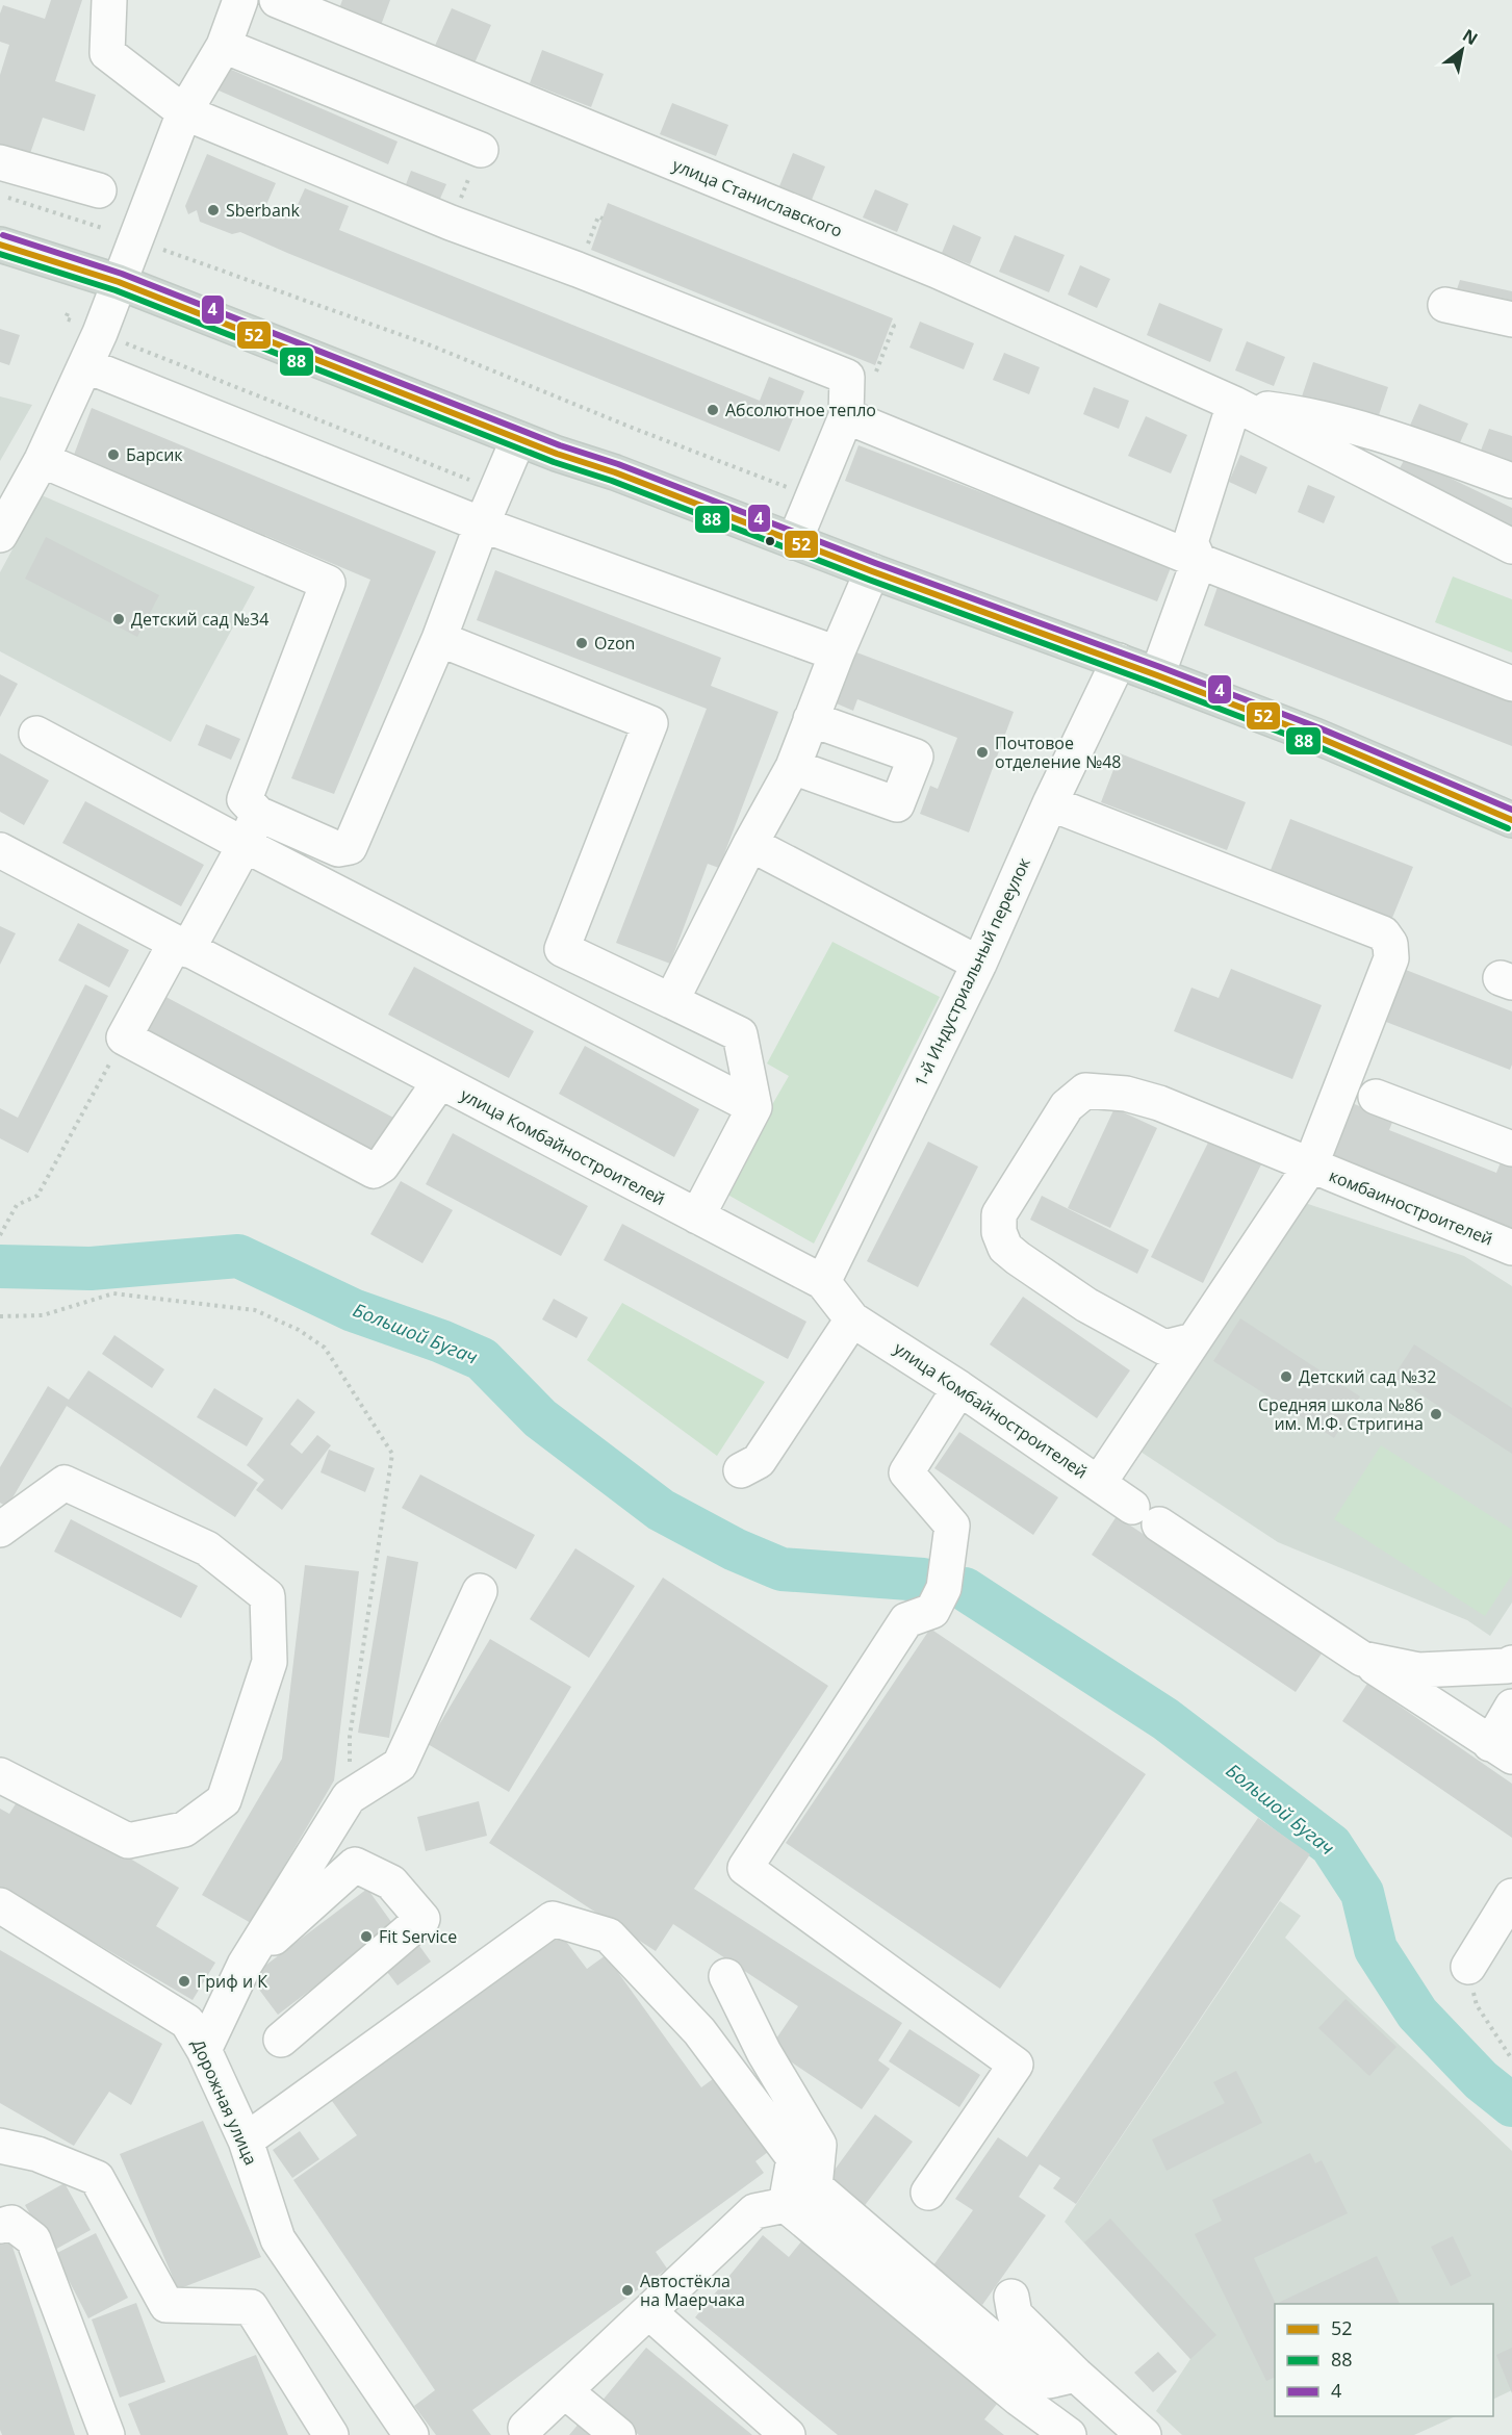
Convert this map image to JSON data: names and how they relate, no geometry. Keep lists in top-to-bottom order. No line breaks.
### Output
{"streets":{"street":["улица Станиславского","1-й Индустриальный переулок","улица Комбайностроителей","комбаиностроителей","Дорожная улица"]},"crossings":[["1-й Индустриальный переулок","улица Комбайностроителей"],["улица Комбайностроителей","комбаиностроителей"]],"water":["Большой Бугач"],"places":["Sberbank","Абсолютное тепло","Барсик","Детский сад №34","Ozon","Почтовое отделение №48","Детский сад №32","Средняя школа №86 им. М.Ф. Стригина","Fit Service","Гриф и К","Автостёкла на Маерчака"],"lines":["transit line 4","transit line 52","transit line 88"],"legend":["52","88","4"],"north":"top right"}
